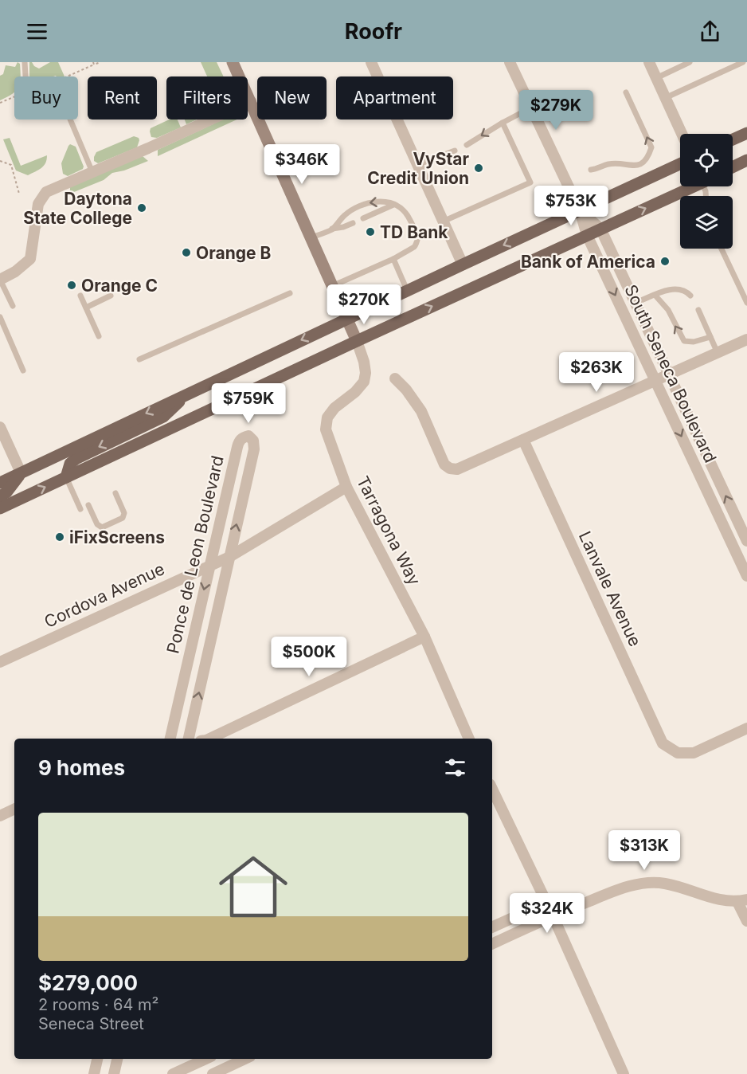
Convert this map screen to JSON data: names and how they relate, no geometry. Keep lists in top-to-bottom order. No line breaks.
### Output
{"streets":{"street":["South Seneca Boulevard","Tarragona Way","Ponce de Leon Boulevard","Lanvale Avenue","Cordova Avenue"]},"crossings":[["Tarragona Way","Cordova Avenue"],["Ponce de Leon Boulevard","Cordova Avenue"]],"places":["VyStar Credit Union","Daytona State College","TD Bank","Orange B","Bank of America","Orange C","iFixScreens"],"page":{"header":"Roofr","chip":["Buy","Rent","Filters","New","Apartment"],"price":["$279K","$346K","$753K","$270K","$263K","$759K","$500K","$313K","$324K"],"heading":"9 homes","list":[{"name":"$279,000","note":"2 rooms · 64 m² · Seneca Street"}]}}
